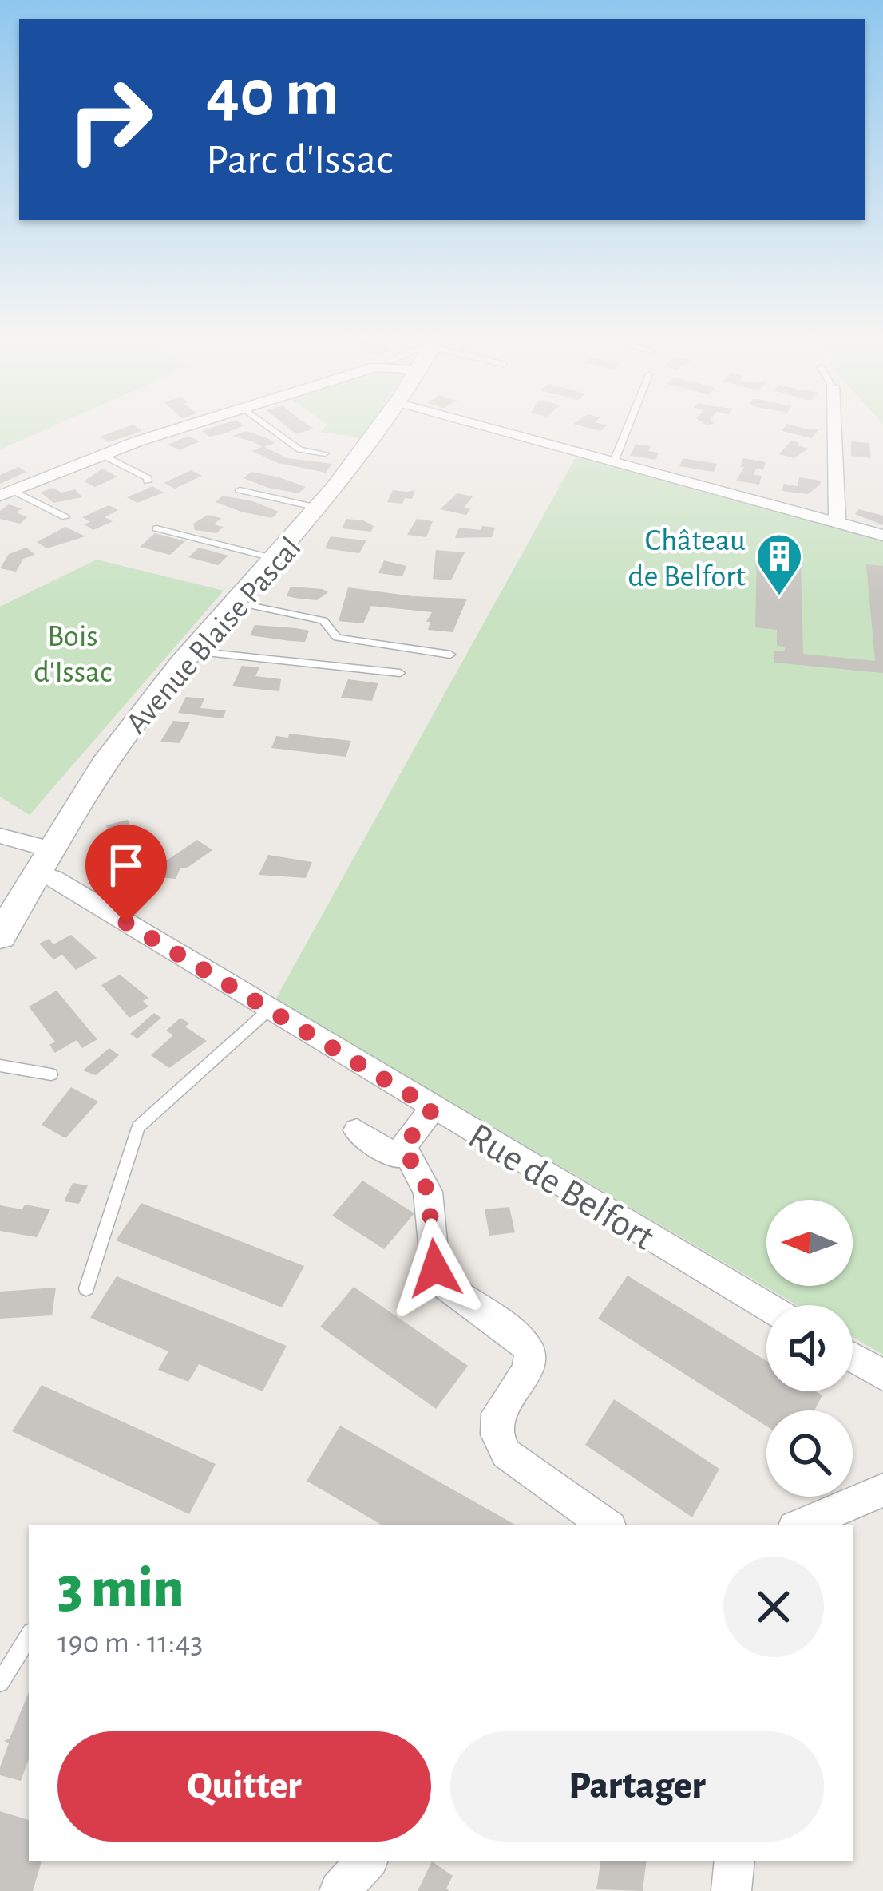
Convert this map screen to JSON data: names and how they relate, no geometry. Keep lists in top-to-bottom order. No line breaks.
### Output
{"streets":{"main road":["Avenue Blaise Pascal"],"street":["Rue de Belfort"]},"crossings":[["Avenue Blaise Pascal","Rue de Belfort"]],"parks":["Bois d'Issac"],"places":{"building":["Château de Belfort"]},"north":"left","page":{"turn":["40 m","Parc d'Issac"],"heading":["3 min","190 m · 11:43"],"buttons":["Quitter","Partager"]}}
